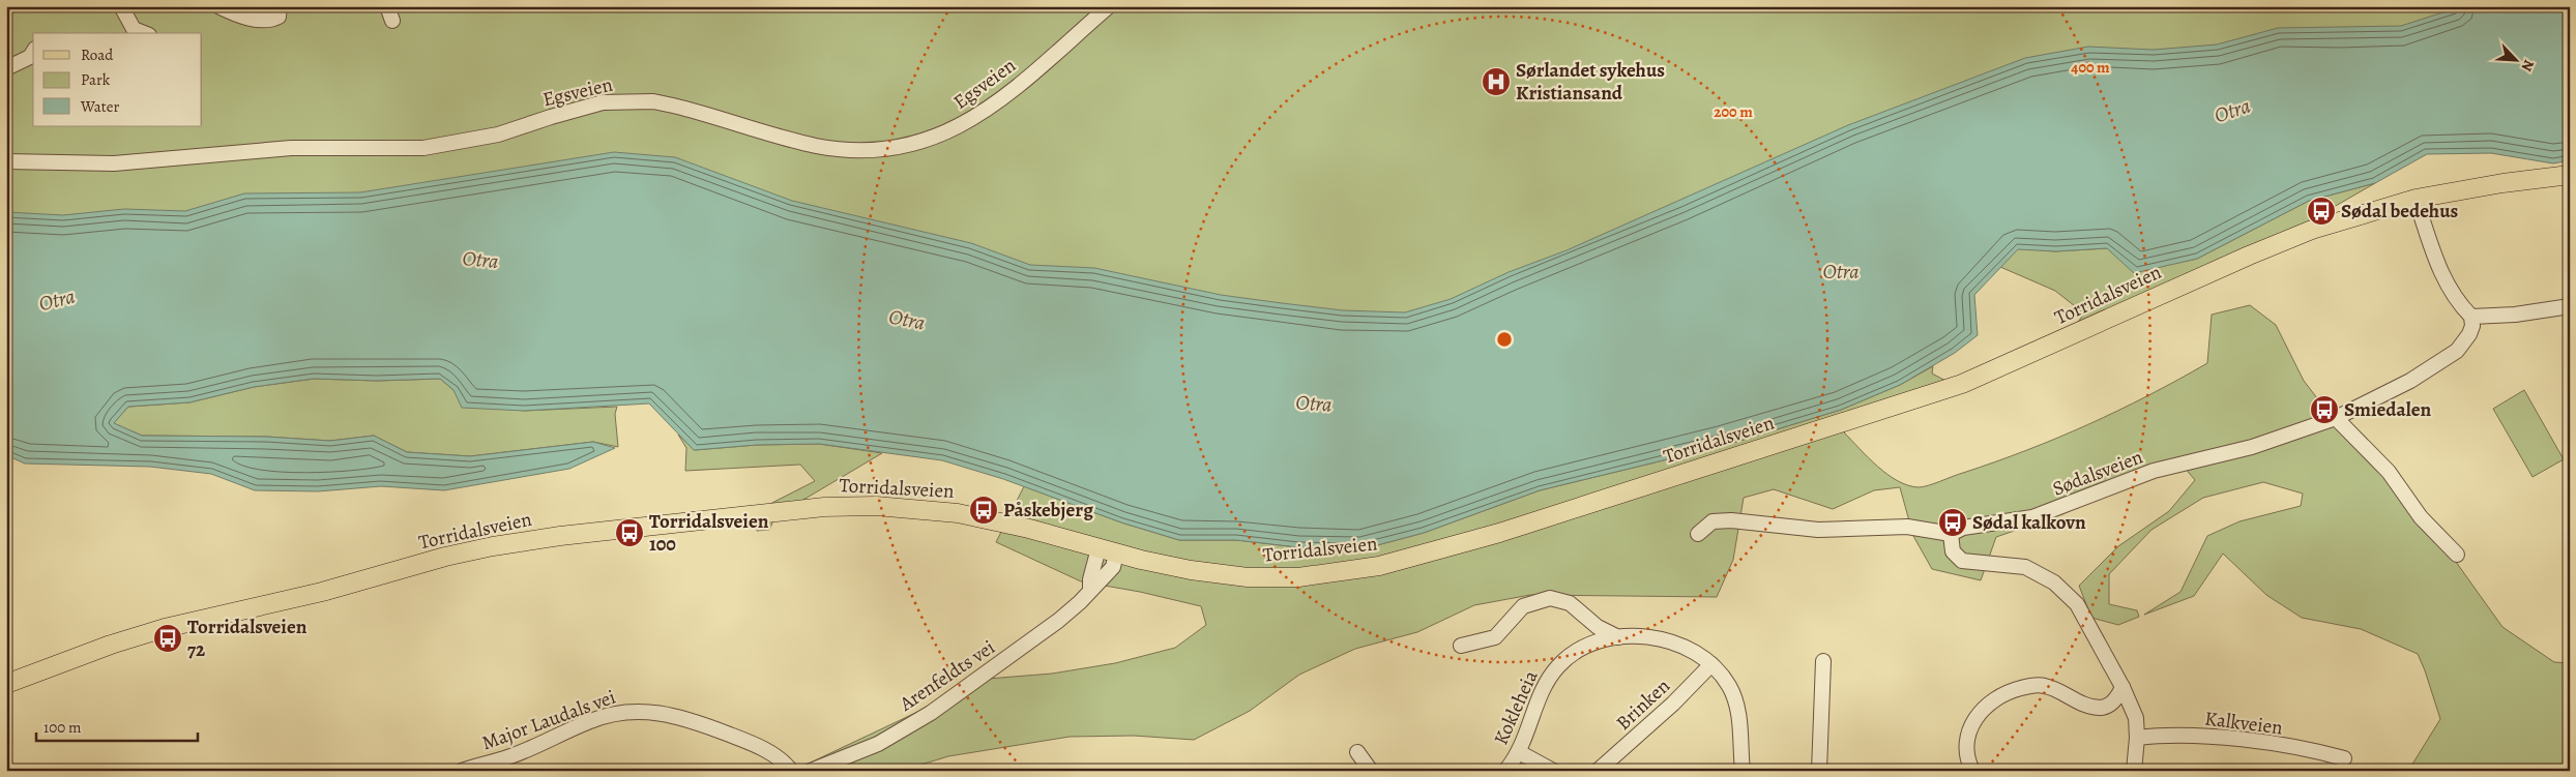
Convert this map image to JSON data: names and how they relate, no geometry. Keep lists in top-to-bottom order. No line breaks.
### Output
{"streets":{"main road":["Torridalsveien"],"street":["Egsveien","Sødalsveien","Arenfeldts vei","Brinken","Kokleheia","Major Laudals vei","Kalkveien"]},"crossings":[["Torridalsveien","Arenfeldts vei"],["Brinken","Kokleheia"]],"water":["Otra"],"places":{"hospital":["Sørlandet sykehus Kristiansand"],"bus stop":["Sødal bedehus","Smiedalen","Påskebjerg","Sødal kalkovn","Torridalsveien 100","Torridalsveien 72"]},"legend":["Road","Park","Water"],"scale_bar":"100 m","north":"bottom right","rings":["400 m","200 m"]}
